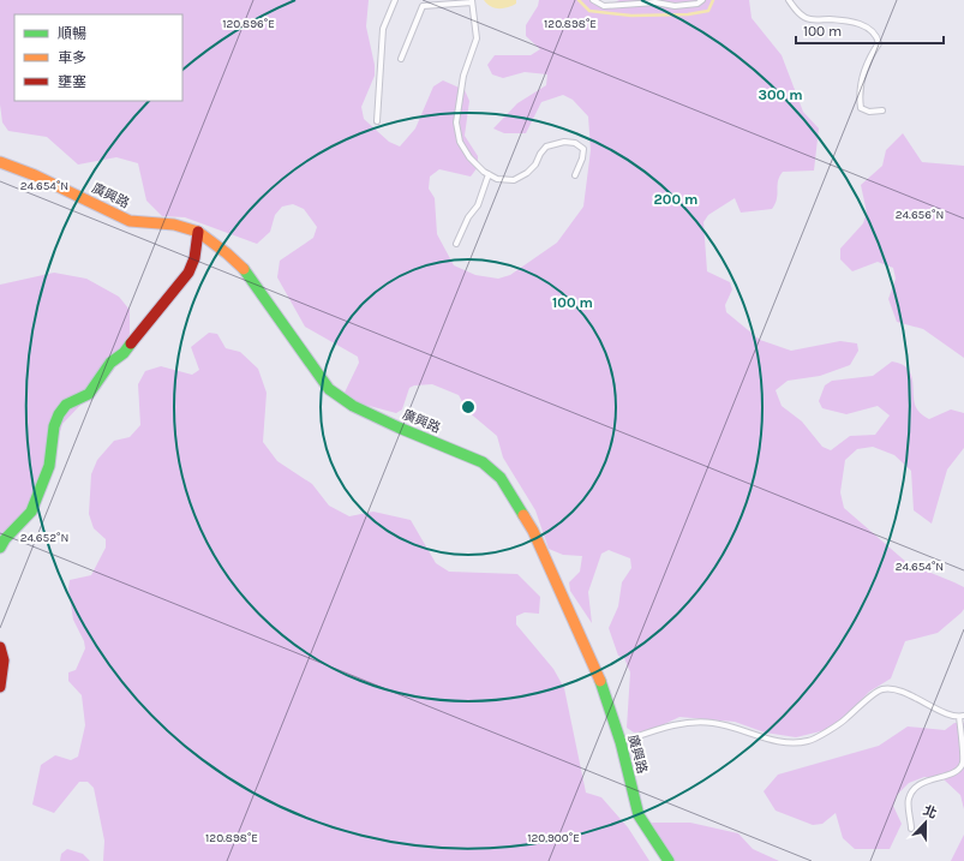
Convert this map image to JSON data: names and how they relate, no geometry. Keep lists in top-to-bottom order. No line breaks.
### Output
{"streets":{"street":["廣興路"]},"legend":["順暢","車多","壅塞"],"scale_bar":"100 m","north":"top","coordinates":["120.896°E","120.898°E","24.654°N","24.656°N","24.652°N","120.900°E"],"rings":["300 m","200 m","100 m"]}
